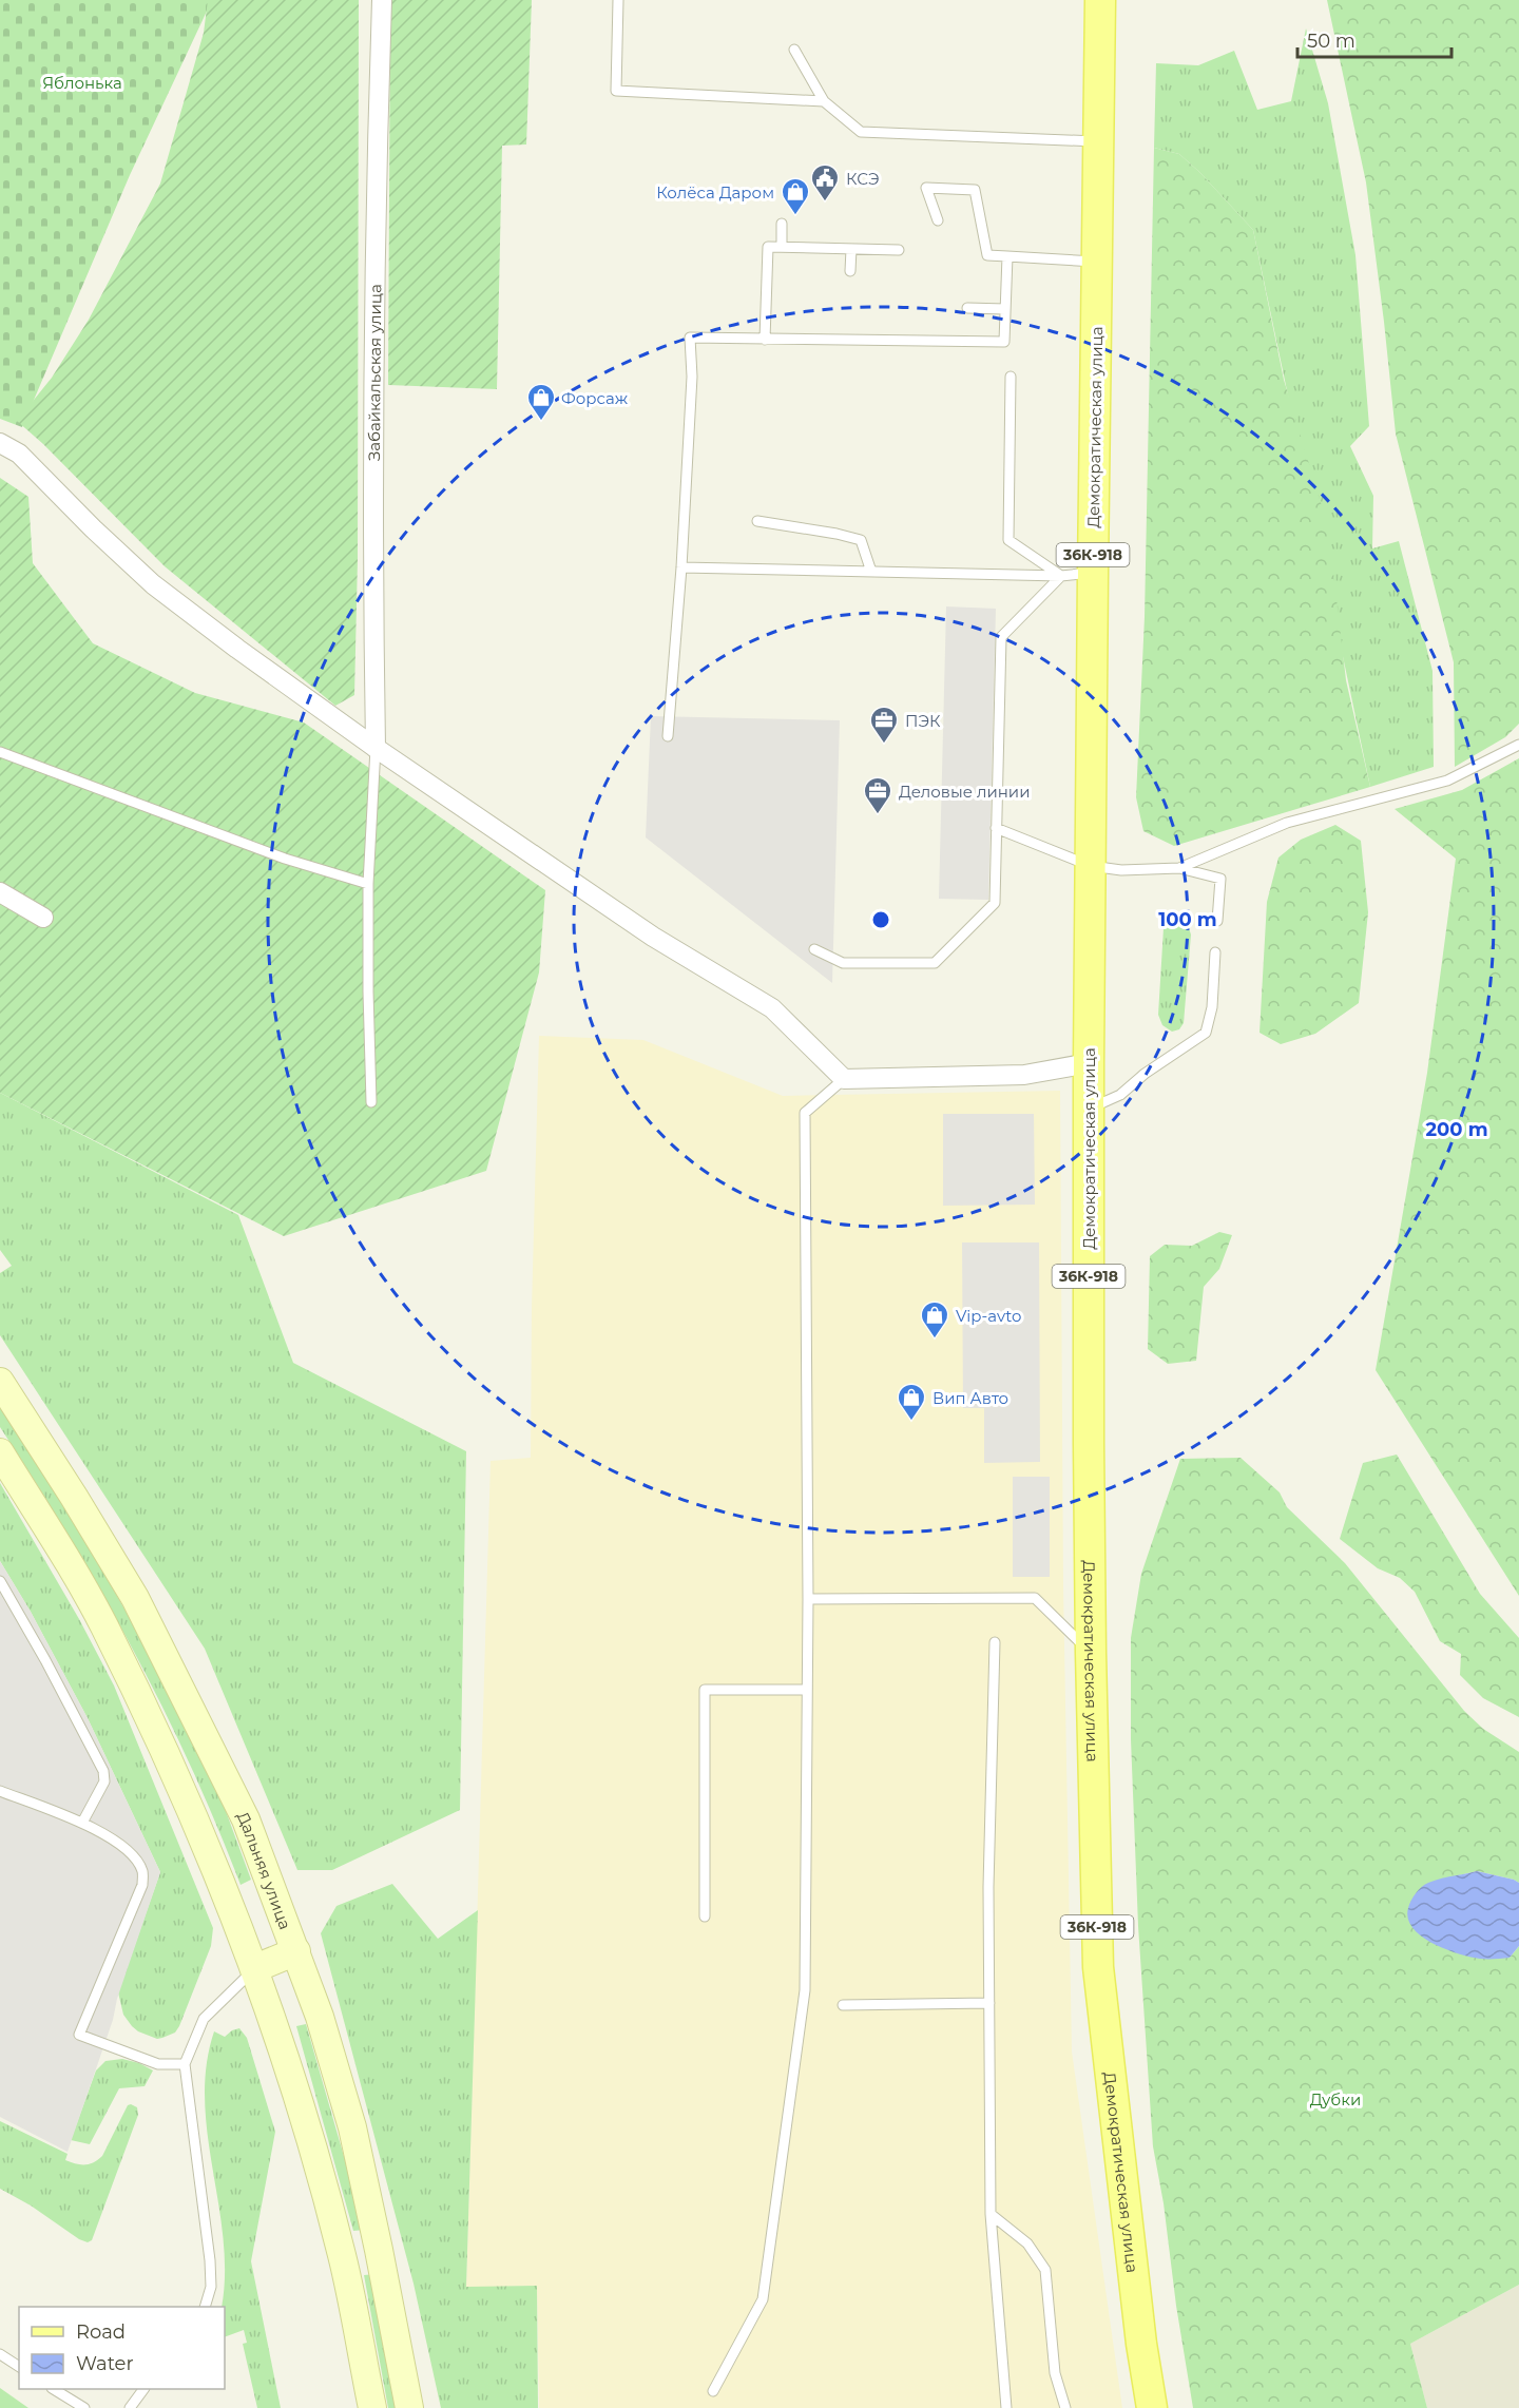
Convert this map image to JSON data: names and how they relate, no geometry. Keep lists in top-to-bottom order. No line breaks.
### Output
{"streets":{"main road":["Демократическая улица","36К-918","Дальняя улица"],"street":["Забайкальская улица"]},"parks":["Яблонька","Дубки"],"places":{"public building":["КСЭ"],"shop":["Колёса Даром","Форсаж","Vip-avto","Вип Авто"],"office":["ПЭК","Деловые линии"]},"legend":["Road","Water"],"scale_bar":"50 m","rings":["100 m","200 m"]}
